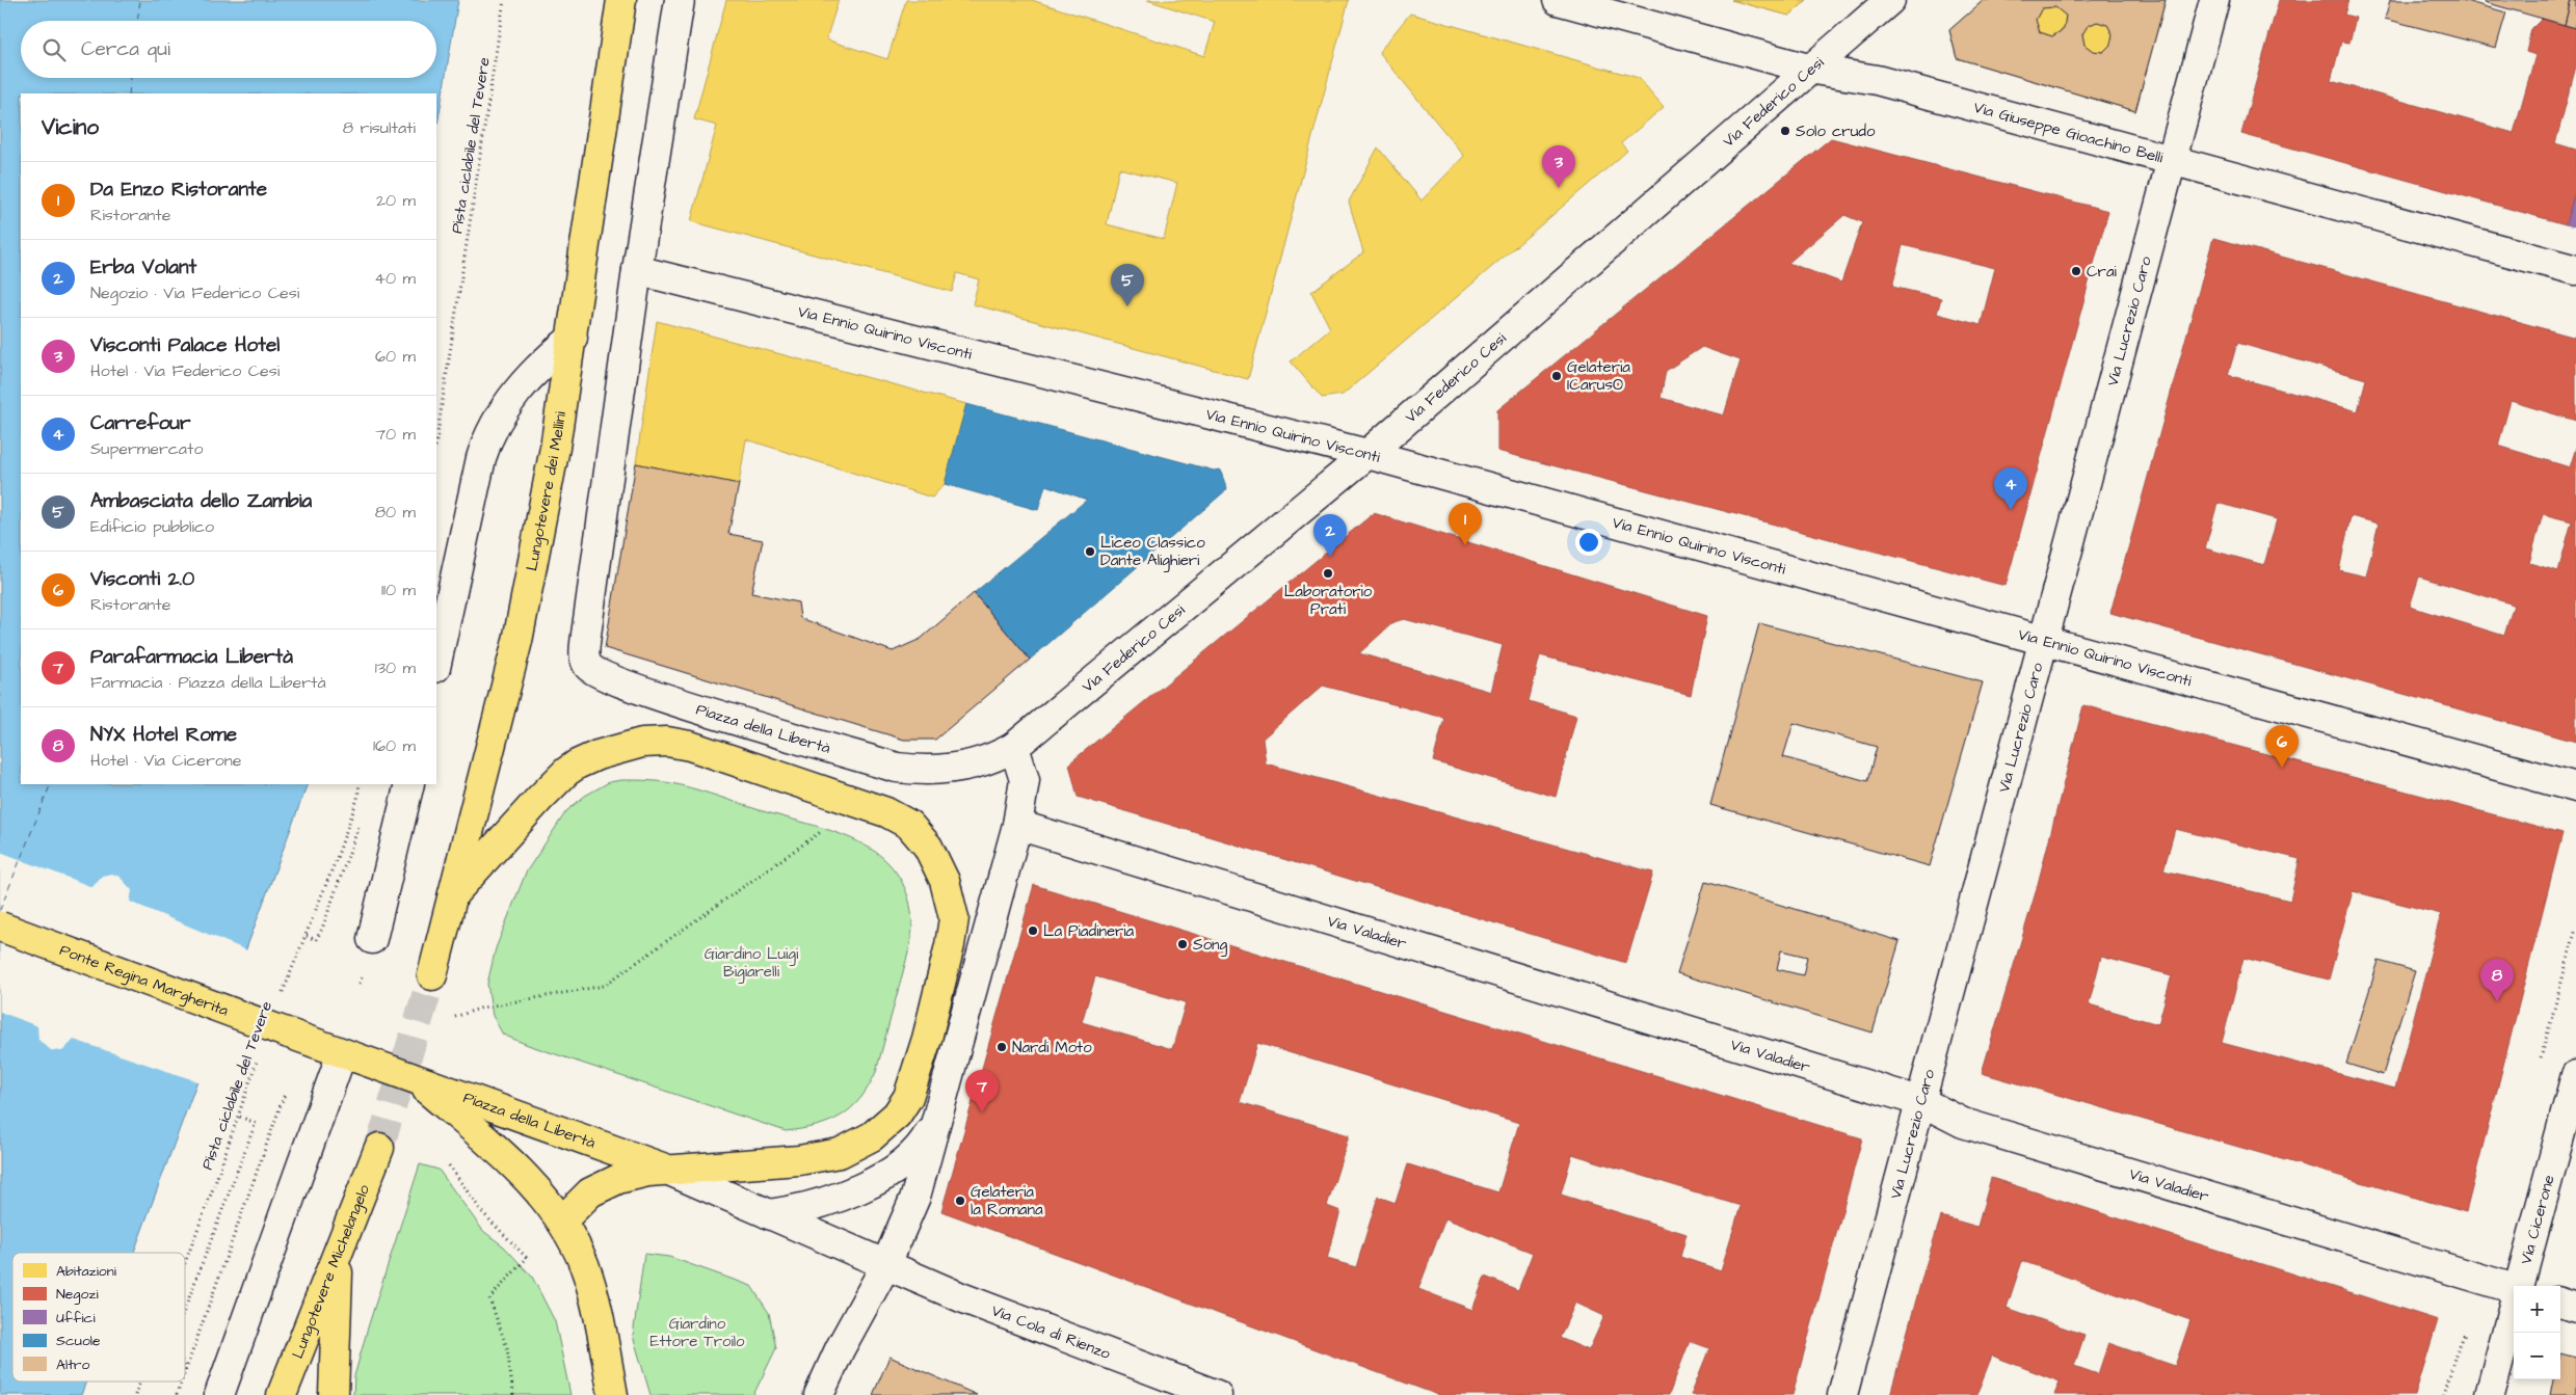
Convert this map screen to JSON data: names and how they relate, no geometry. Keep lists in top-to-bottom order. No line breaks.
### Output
{"streets":{"main road":["Lungotevere dei Mellini","Piazza della Libertà","Ponte Regina Margherita","Lungotevere Michelangelo"],"street":["Via Federico Cesi","Via Giuseppe Gioachino Belli","Via Lucrezio Caro","Via Ennio Quirino Visconti","Via Valadier","Via Cicerone","Via Cola di Rienzo"],"path":["Pista ciclabile del Tevere"]},"crossings":[["Via Federico Cesi","Via Giuseppe Gioachino Belli"],["Via Federico Cesi","Via Ennio Quirino Visconti"],["Via Federico Cesi","Piazza della Libertà"],["Via Giuseppe Gioachino Belli","Via Lucrezio Caro"],["Via Lucrezio Caro","Via Ennio Quirino Visconti"],["Via Lucrezio Caro","Via Valadier"],["Via Ennio Quirino Visconti","Piazza della Libertà"],["Piazza della Libertà","Ponte Regina Margherita"],["Piazza della Libertà","Via Cola di Rienzo"]],"parks":["Giardino Luigi Bigiarelli","Giardino Ettore Troilo"],"places":["Solo crudo","Crai","Gelateria ICarusO","Liceo Classico Dante Alighieri","Laboratorio Prati","La Piadineria","Song","Nardi Moto","Gelateria la Romana"],"legend":["Abitazioni","Negozi","Uffici","Scuole","Altro"],"page":{"search":"Cerca qui","heading":["Vicino","8 risultati"],"pins":["3","5","4","1","2","6","8","7"],"list":[{"mark":"1","name":"Da Enzo Ristorante","note":"Ristorante","value":"20 m"},{"mark":"2","name":"Erba Volant","note":"Negozio · Via Federico Cesi","value":"40 m"},{"mark":"3","name":"Visconti Palace Hotel","note":"Hotel · Via Federico Cesi","value":"60 m"},{"mark":"4","name":"Carrefour","note":"Supermercato","value":"70 m"},{"mark":"5","name":"Ambasciata dello Zambia","note":"Edificio pubblico","value":"80 m"},{"mark":"6","name":"Visconti 2.0","note":"Ristorante","value":"110 m"},{"mark":"7","name":"Parafarmacia Libertà","note":"Farmacia · Piazza della Libertà","value":"130 m"},{"mark":"8","name":"NYX Hotel Rome","note":"Hotel · Via Cicerone","value":"160 m"}],"map_buttons":["+","−"]}}
